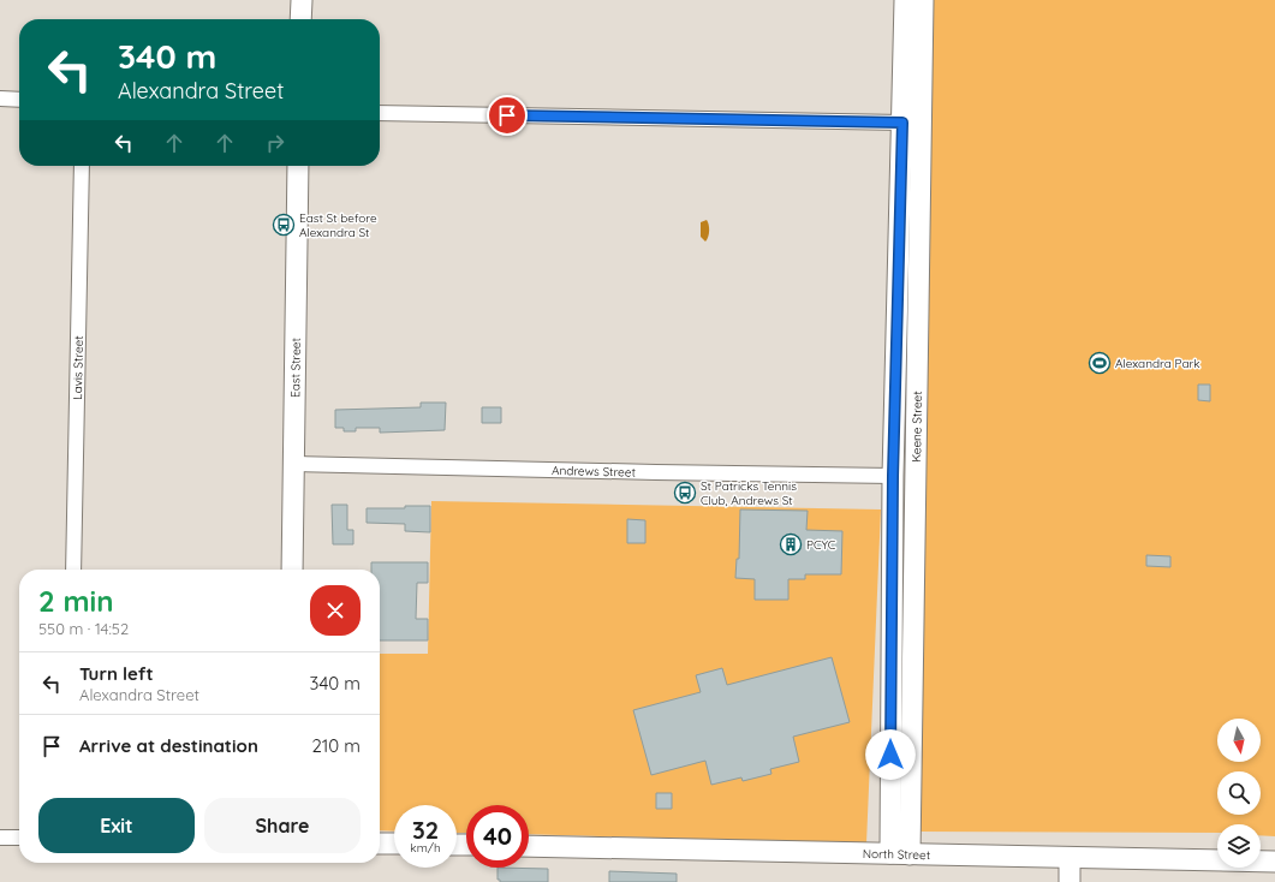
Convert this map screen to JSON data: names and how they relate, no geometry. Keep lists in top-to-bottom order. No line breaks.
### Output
{"streets":{"street":["Lavis Street","East Street","Keene Street","Andrews Street","North Street"]},"crossings":[["East Street","Andrews Street"],["Keene Street","Andrews Street"],["Keene Street","North Street"]],"places":{"bus stop":["East St before Alexandra St","St Patricks Tennis Club, Andrews St"],"sports":["Alexandra Park"],"building":["PCYC"]},"north":"bottom","page":{"turn":["340 m","Alexandra Street"],"heading":["2 min","550 m · 14:52"],"list":[{"name":"Turn left","note":"Alexandra Street","value":"340 m"},{"name":"Arrive at destination","value":"210 m"}],"buttons":["Exit","Share"],"speed":"32 km/h","limit":"40"}}
